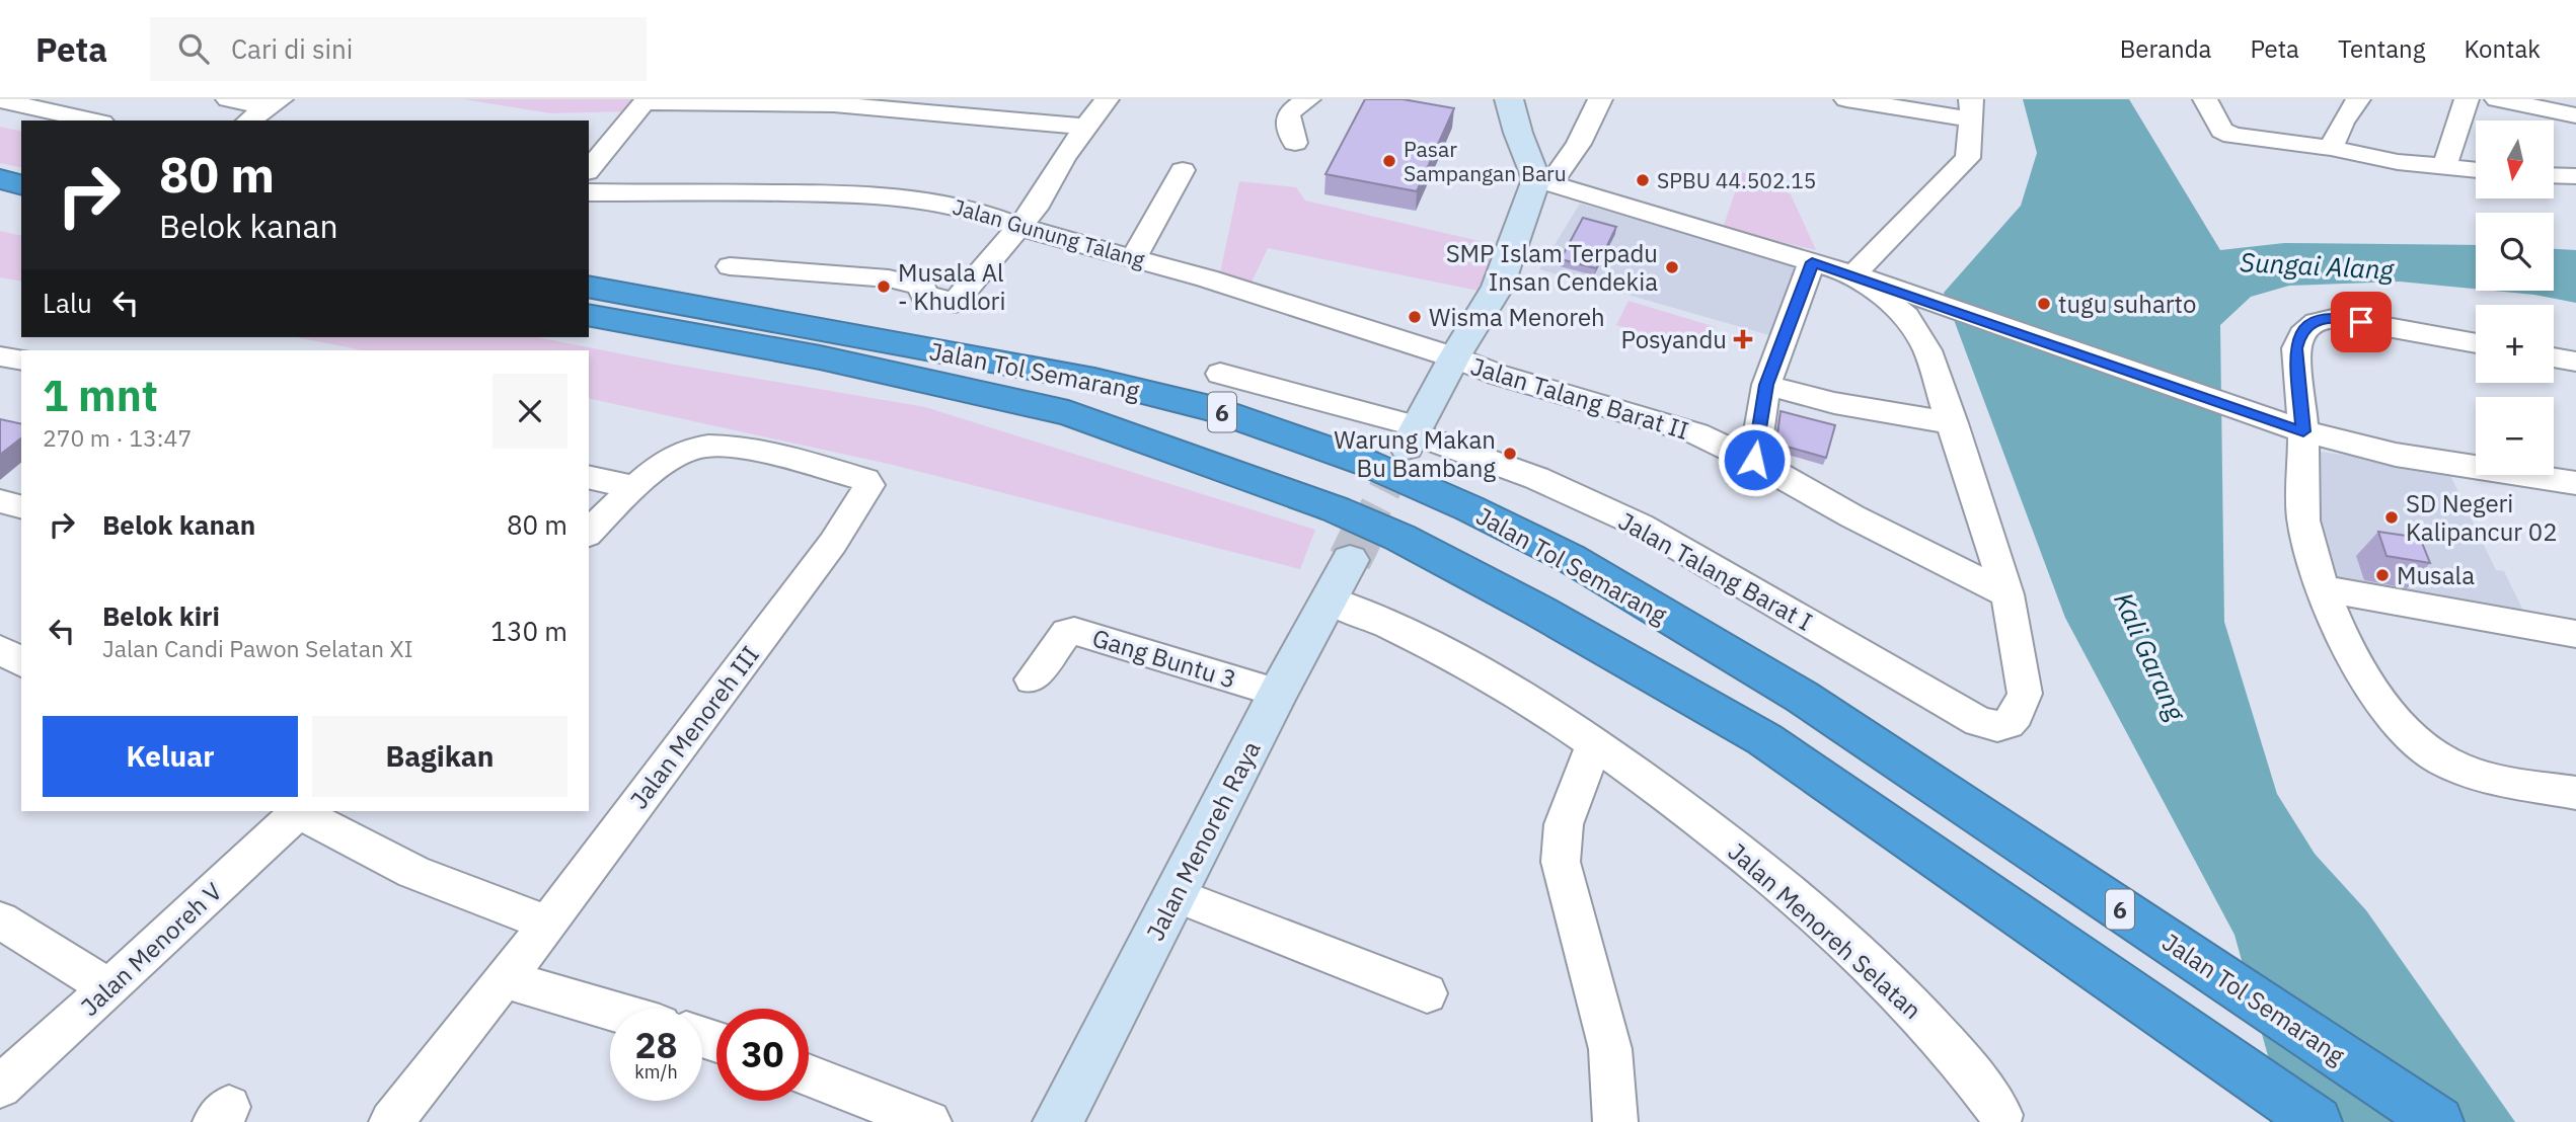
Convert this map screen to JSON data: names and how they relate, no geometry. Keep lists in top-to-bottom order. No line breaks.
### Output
{"streets":{"highway":["Jalan Tol Semarang","6"],"main road":["Jalan Menoreh Raya"],"street":["Jalan Gunung Talang","Jalan Talang Barat II","Jalan Talang Barat I","Gang Buntu 3","Jalan Menoreh III","Jalan Menoreh Selatan","Jalan Menoreh V"]},"crossings":[["Jalan Gunung Talang","Jalan Talang Barat II"],["Jalan Talang Barat II","Jalan Talang Barat I"],["Gang Buntu 3","Jalan Menoreh Raya"],["Jalan Menoreh Raya","Jalan Menoreh Selatan"]],"water":["Sungai Alang","Kali Garang"],"places":{"other":["Pasar Sampangan Baru","SPBU 44.502.15","SMP Islam Terpadu Insan Cendekia","Musala Al - Khudlori","tugu suharto","Wisma Menoreh","Warung Makan Bu Bambang","SD Negeri Kalipancur 02","Musala"],"health":["Posyandu"]},"north":"bottom","page":{"header":"Peta","search":"Cari di sini","nav":["Beranda","Peta","Tentang","Kontak"],"map_buttons":["+","−"],"turn":["80 m","Belok kanan"],"then":"Lalu","heading":["1 mnt","270 m · 13:47"],"list":[{"name":"Belok kanan","value":"80 m"},{"name":"Belok kiri","note":"Jalan Candi Pawon Selatan XI","value":"130 m"}],"buttons":["Keluar","Bagikan"],"speed":"28 km/h","limit":"30"}}
